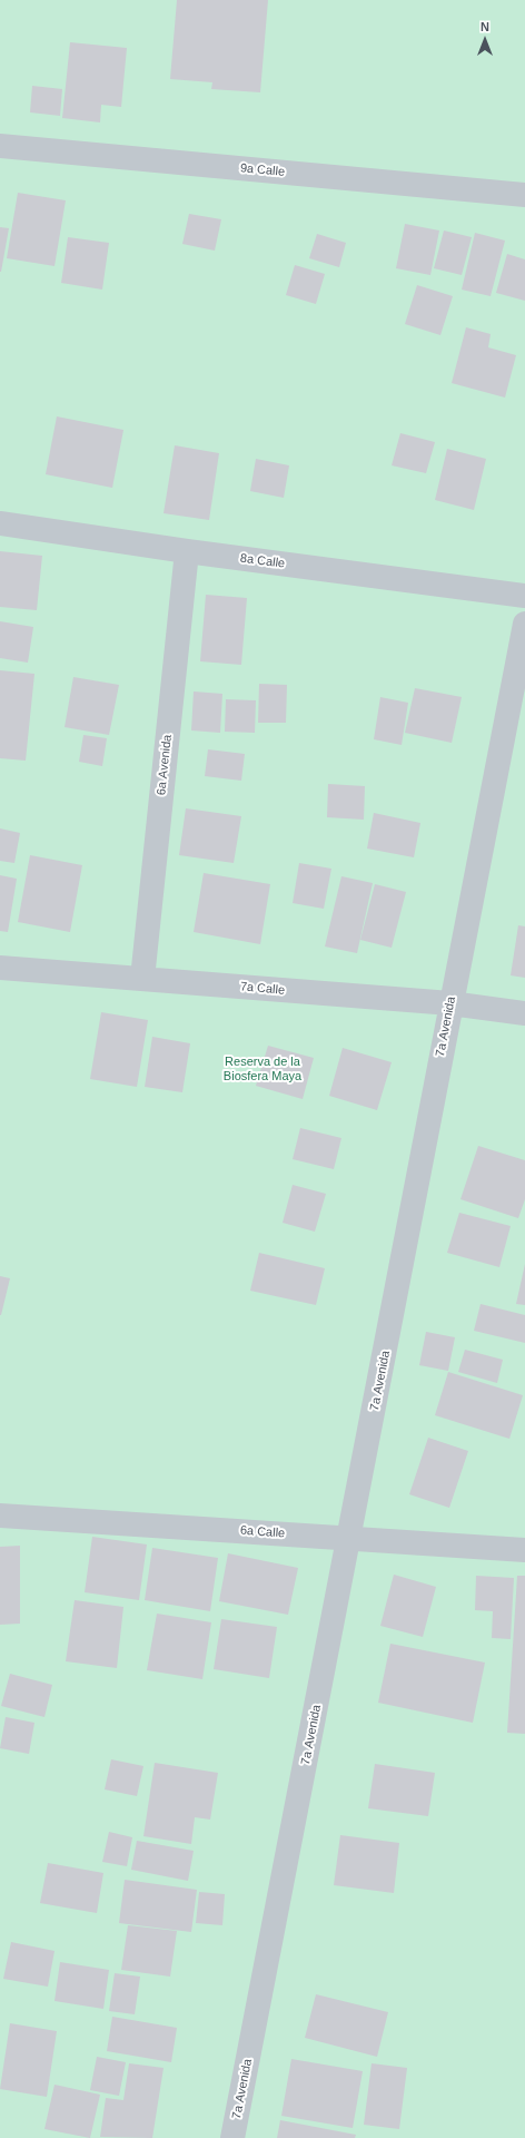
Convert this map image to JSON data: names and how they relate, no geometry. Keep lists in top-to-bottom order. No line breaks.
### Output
{"streets":{"street":["9a Calle","8a Calle","6a Avenida","7a Calle","7a Avenida","6a Calle"]},"crossings":[["8a Calle","6a Avenida"],["6a Avenida","7a Calle"],["7a Calle","7a Avenida"],["7a Avenida","6a Calle"]],"parks":["Reserva de la Biosfera Maya"],"north":"top"}
